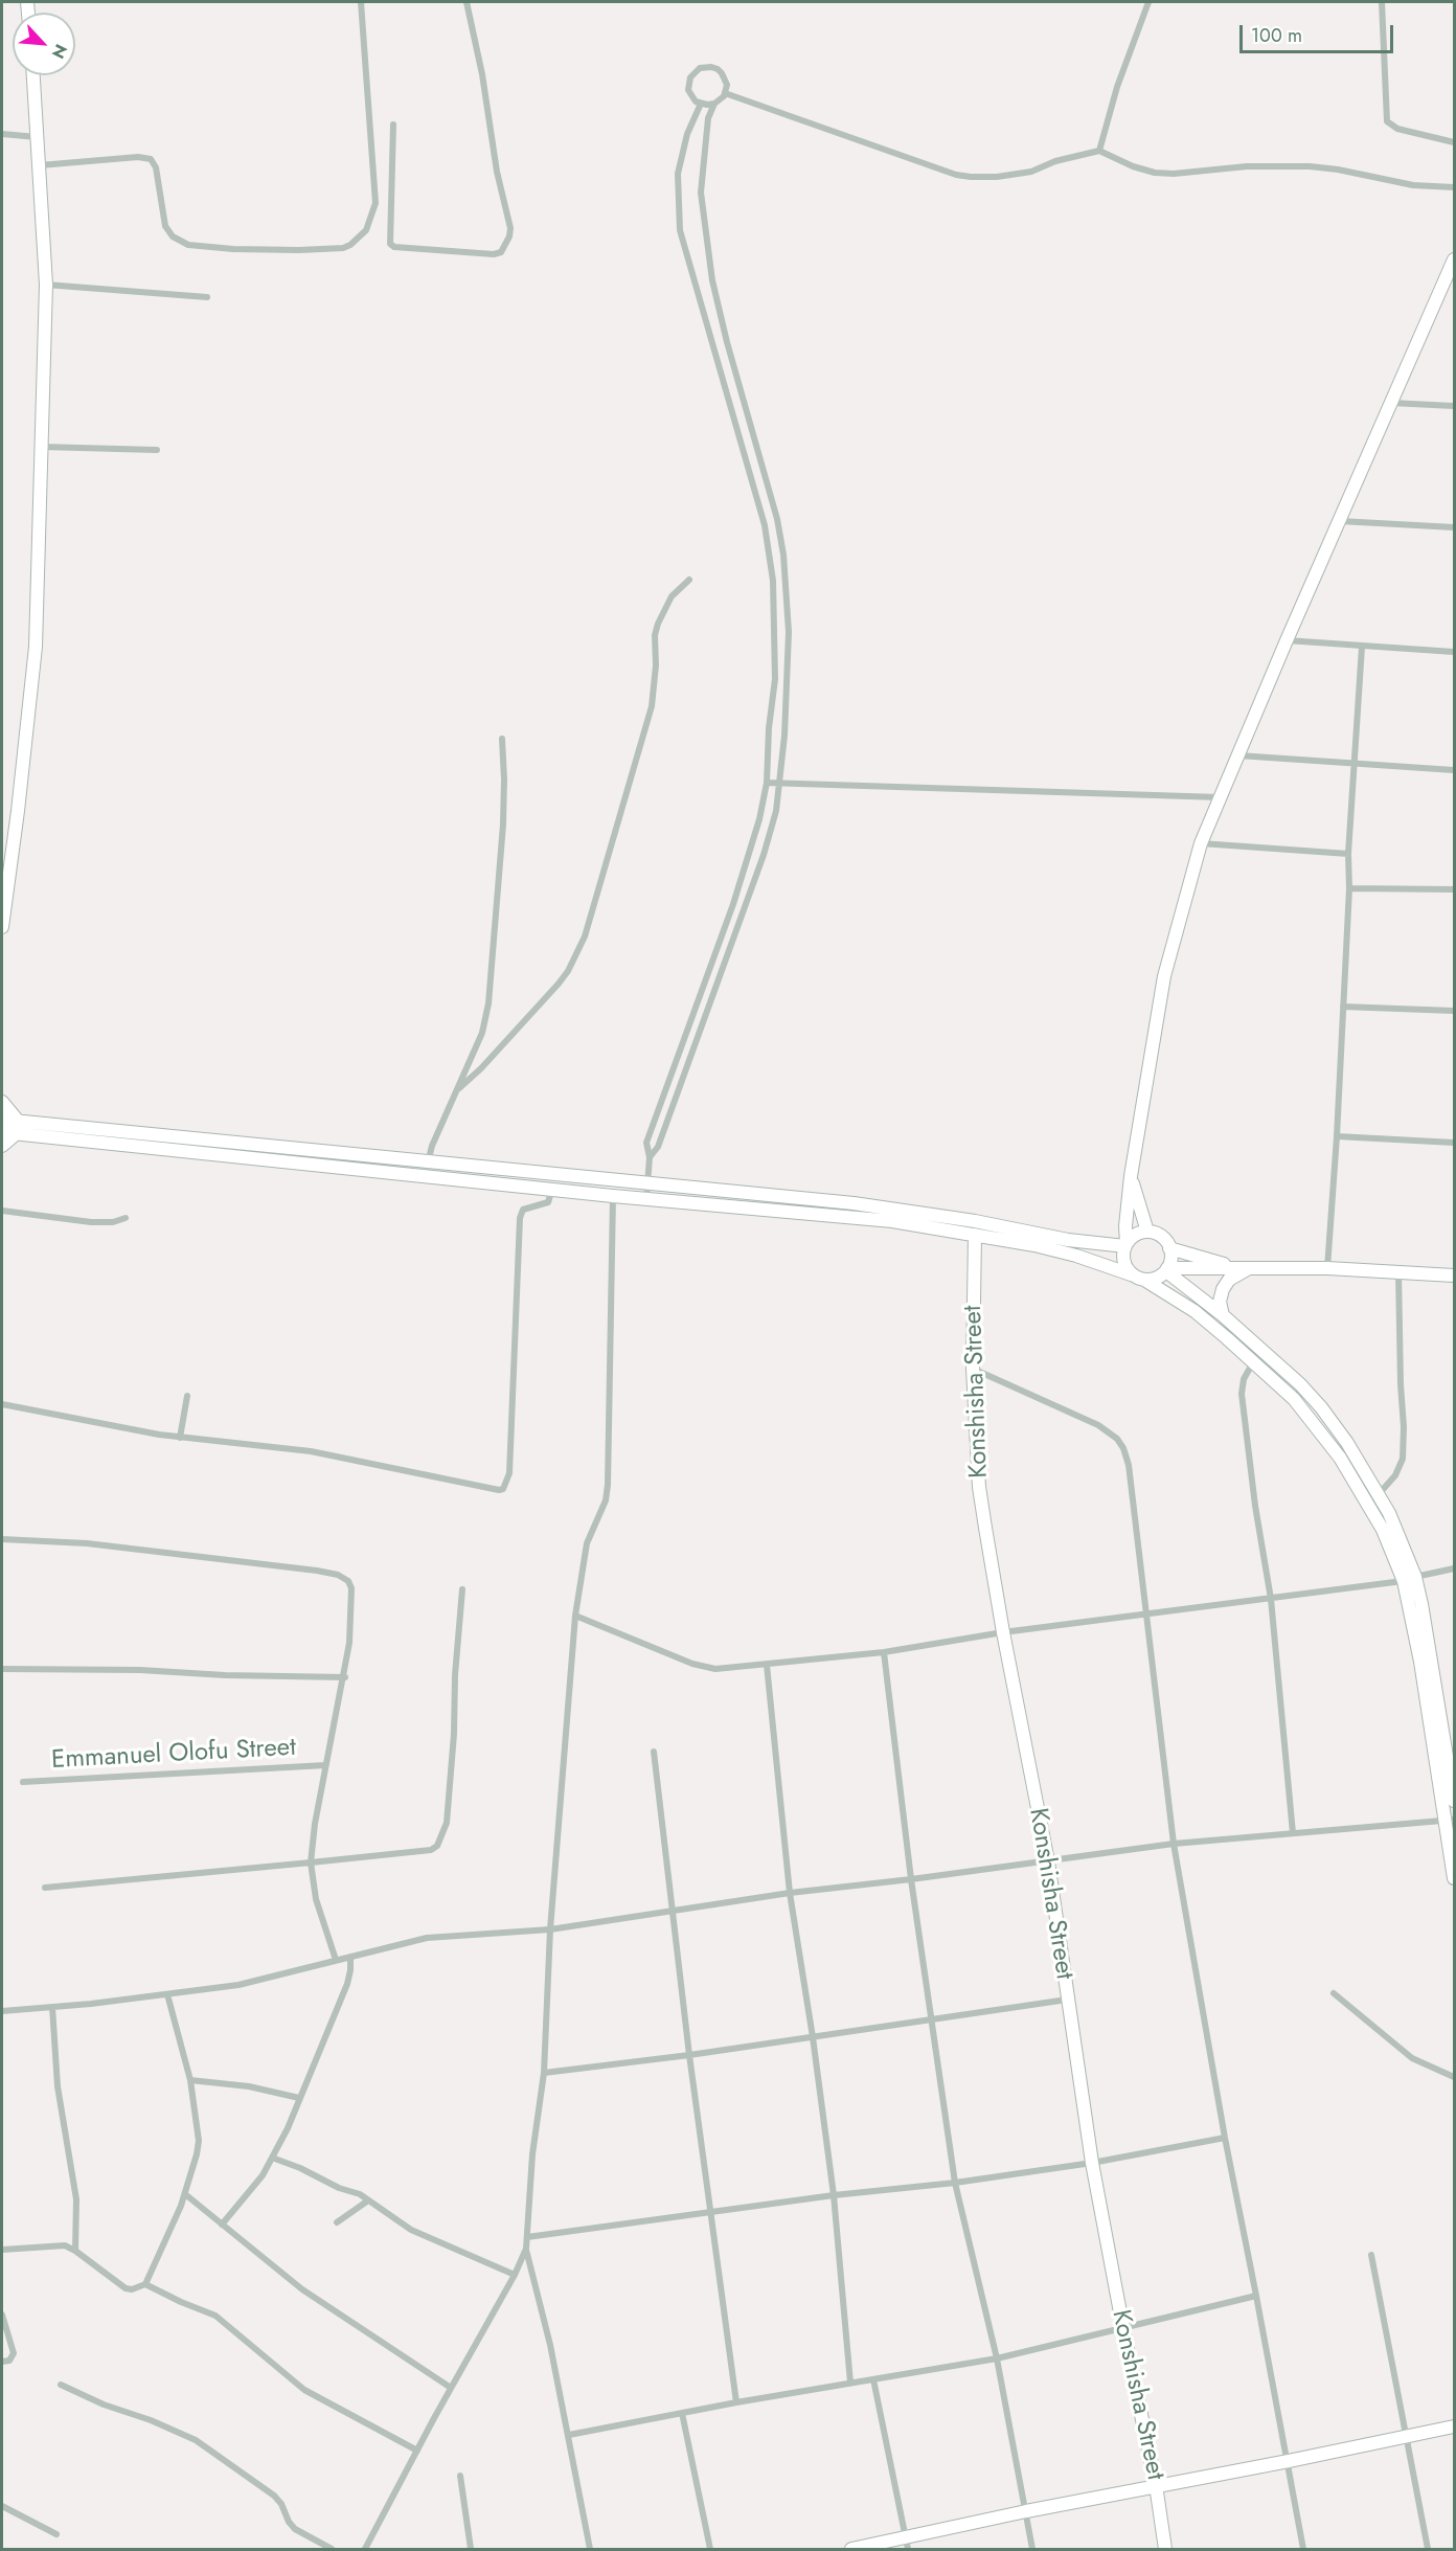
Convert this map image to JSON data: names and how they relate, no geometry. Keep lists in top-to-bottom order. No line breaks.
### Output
{"streets":{"street":["Konshisha Street","Emmanuel Olofu Street"]},"scale_bar":"100 m","north":"bottom right"}
